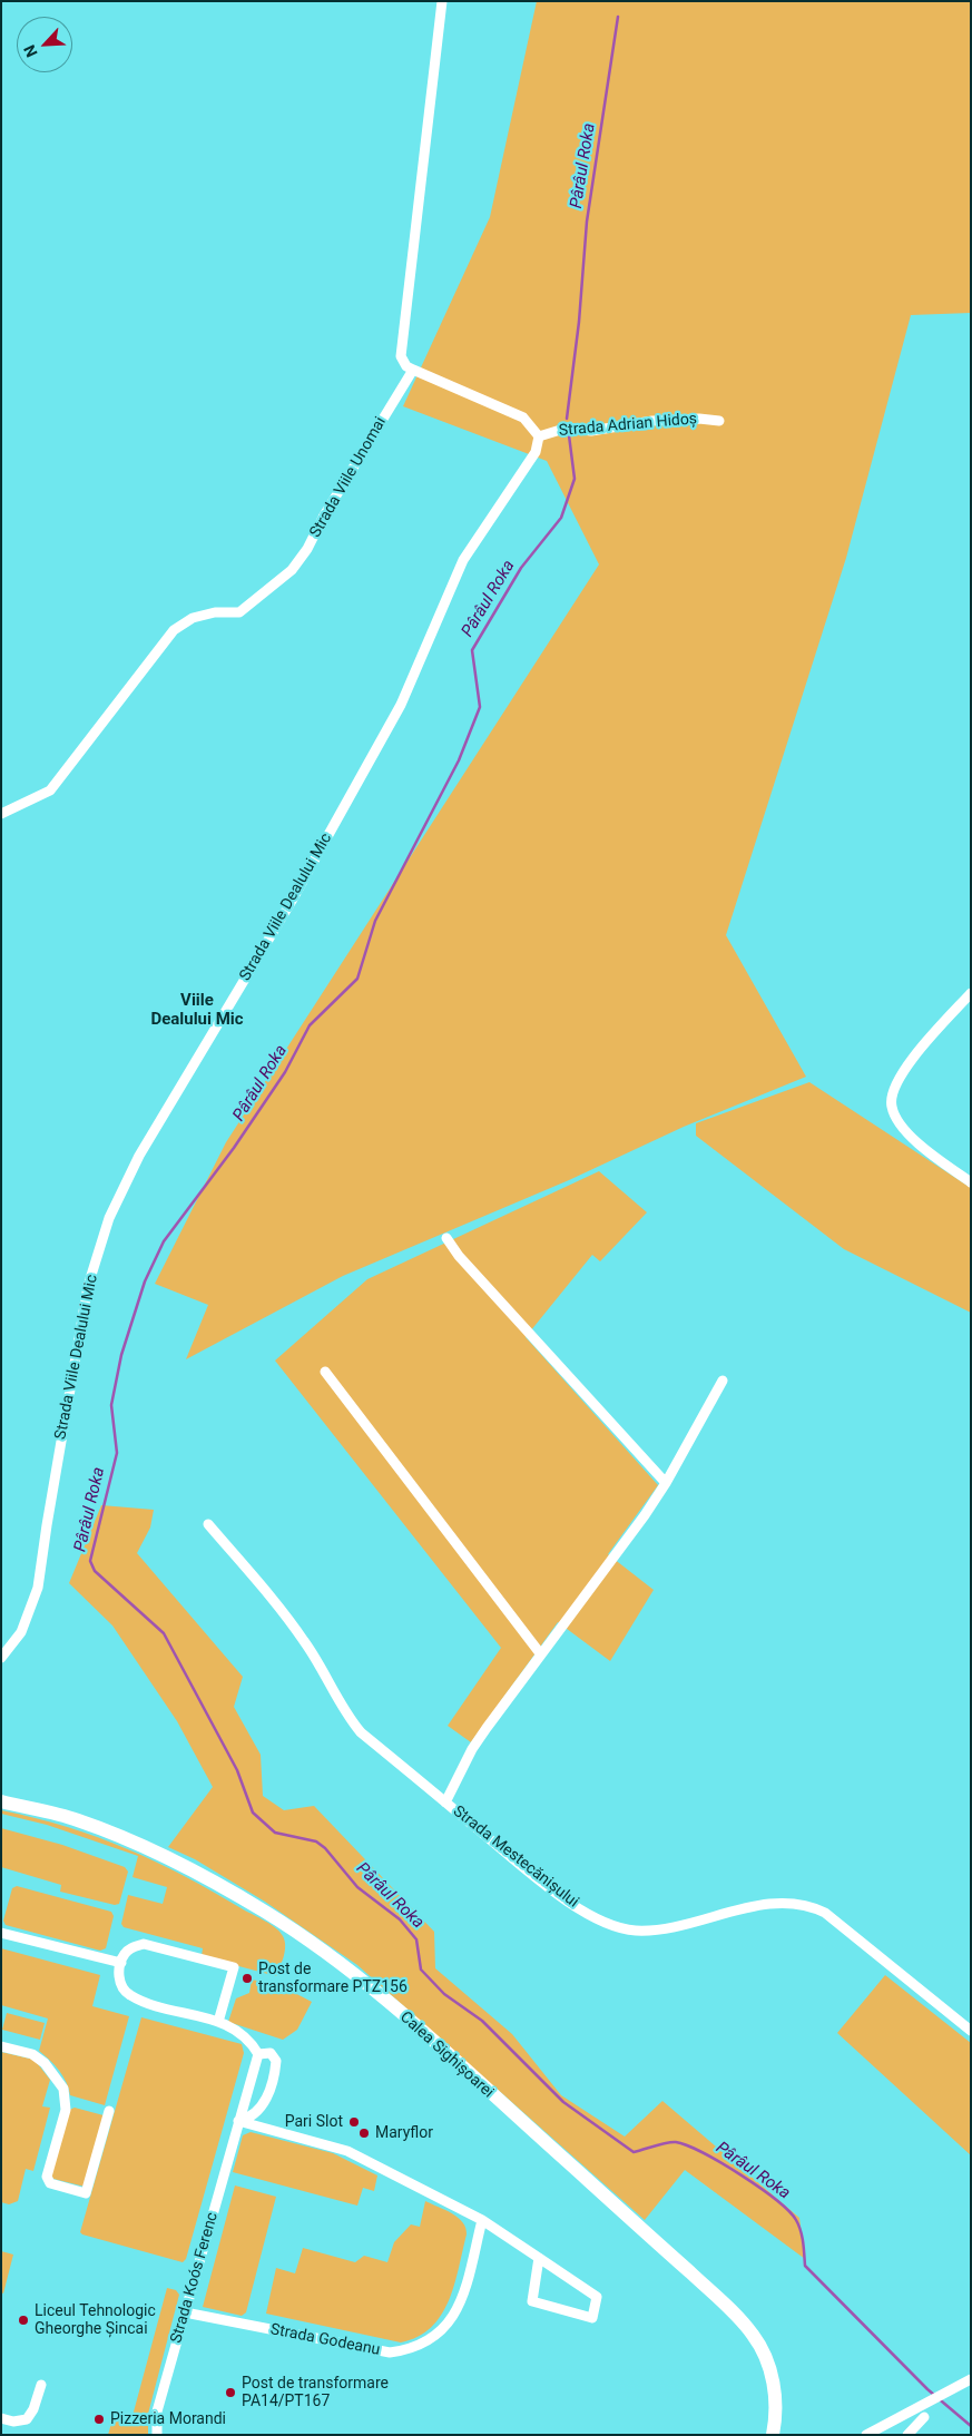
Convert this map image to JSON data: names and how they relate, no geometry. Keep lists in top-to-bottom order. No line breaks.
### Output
{"streets":{"main road":["Calea Sighișoarei"],"street":["Strada Adrian Hidoș","Strada Viile Unomai","Strada Viile Dealului Mic","Strada Mestecănișului","Strada Koós Ferenc","Strada Godeanu"]},"crossings":[["Strada Adrian Hidoș","Strada Viile Dealului Mic"],["Strada Koós Ferenc","Strada Godeanu"]],"districts":["Viile Dealului Mic"],"water":["Pârâul Roka"],"places":["Post de transformare PTZ156","Pari Slot","Maryflor","Liceul Tehnologic Gheorghe Șincai","Post de transformare PA14/PT167","Pizzeria Morandi"],"north":"bottom left"}
